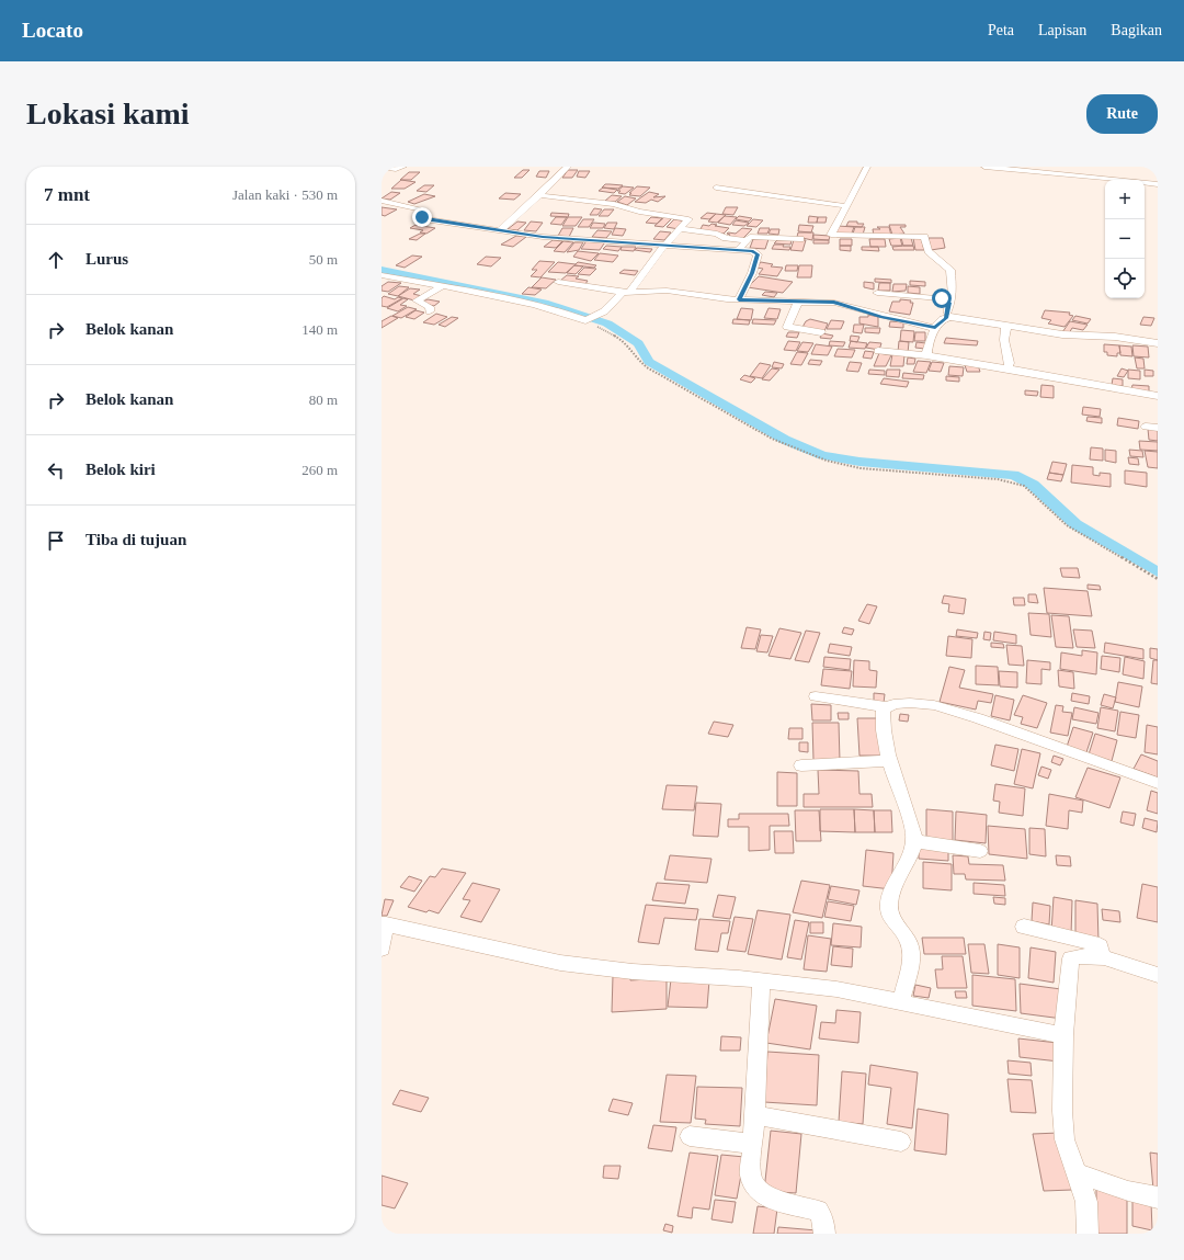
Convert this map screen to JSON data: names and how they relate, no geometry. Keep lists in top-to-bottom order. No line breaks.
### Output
{"page":{"header":"Locato","nav":["Peta","Lapisan","Bagikan"],"buttons":"Rute","title":"Lokasi kami","heading":["7 mnt","Jalan kaki · 530 m"],"map_buttons":["+","−"],"list":[["Lurus","50 m"],["Belok kanan","140 m"],["Belok kanan","80 m"],["Belok kiri","260 m"],"Tiba di tujuan"]}}
